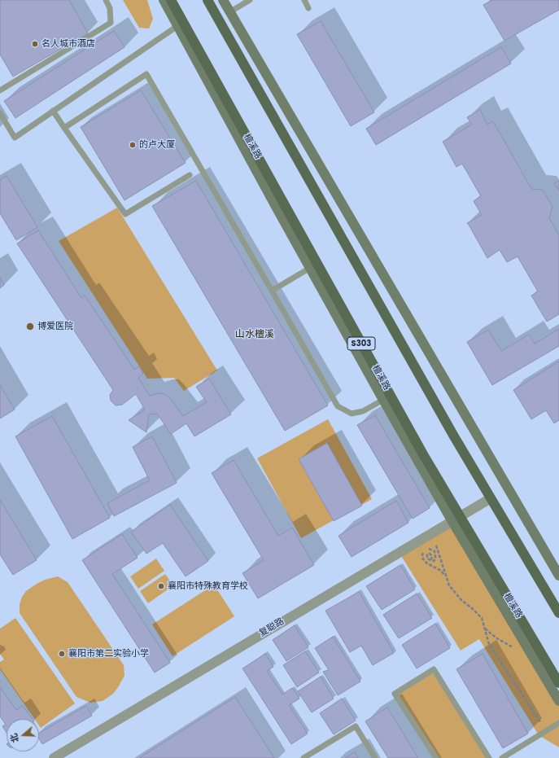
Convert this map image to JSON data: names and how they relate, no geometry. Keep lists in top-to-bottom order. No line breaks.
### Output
{"streets":{"main road":["檀溪路","S303"],"street":["复聪路"]},"crossings":[["檀溪路","复聪路"]],"districts":["山水檀溪"],"places":["名人城市酒店","的卢大厦","博爱医院","襄阳市特殊教育学校","襄阳市第二实验小学"],"north":"left"}
